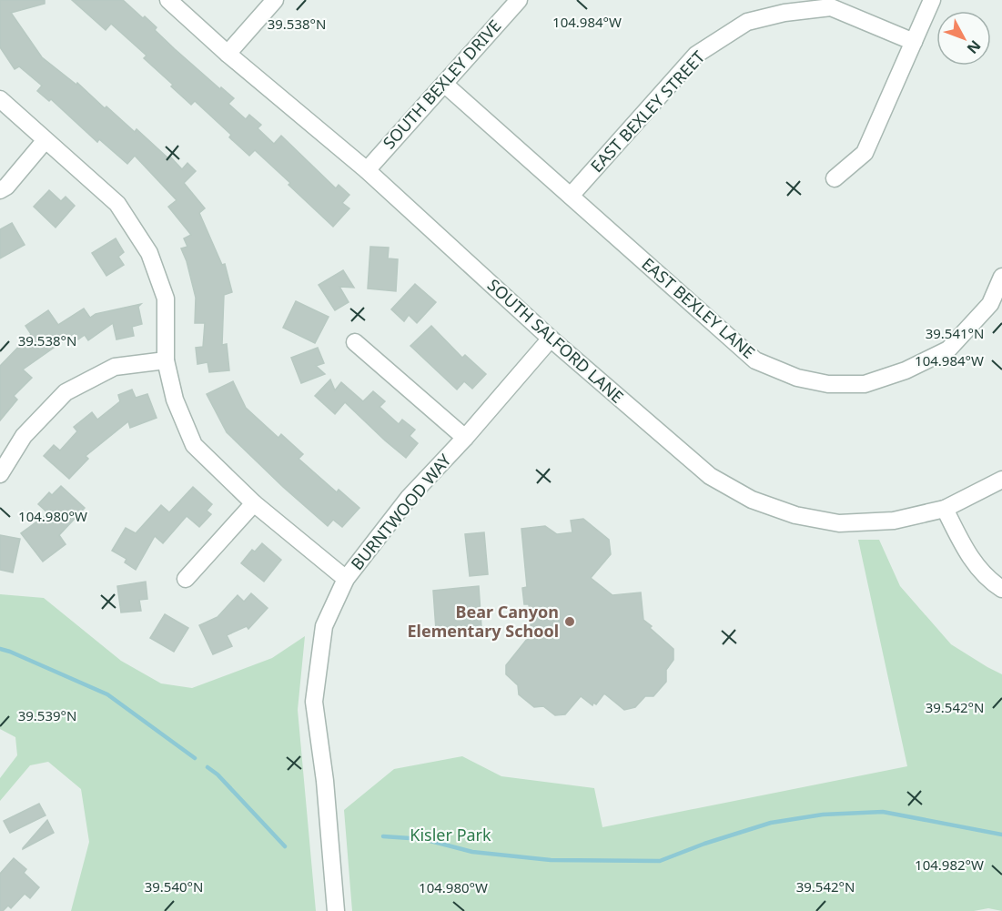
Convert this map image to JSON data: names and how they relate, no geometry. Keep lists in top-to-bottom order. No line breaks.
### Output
{"streets":{"street":["SOUTH BEXLEY DRIVE","EAST BEXLEY STREET","EAST BEXLEY LANE","SOUTH SALFORD LANE","BURNTWOOD WAY"]},"crossings":[["SOUTH BEXLEY DRIVE","EAST BEXLEY LANE"],["SOUTH BEXLEY DRIVE","SOUTH SALFORD LANE"],["EAST BEXLEY STREET","EAST BEXLEY LANE"],["SOUTH SALFORD LANE","BURNTWOOD WAY"]],"parks":["Kisler Park"],"places":["Bear Canyon Elementary School"],"north":"bottom right","coordinates":["104.984°W","39.538°N","39.541°N","104.980°W","39.542°N","39.539°N","104.982°W","39.540°N"]}
